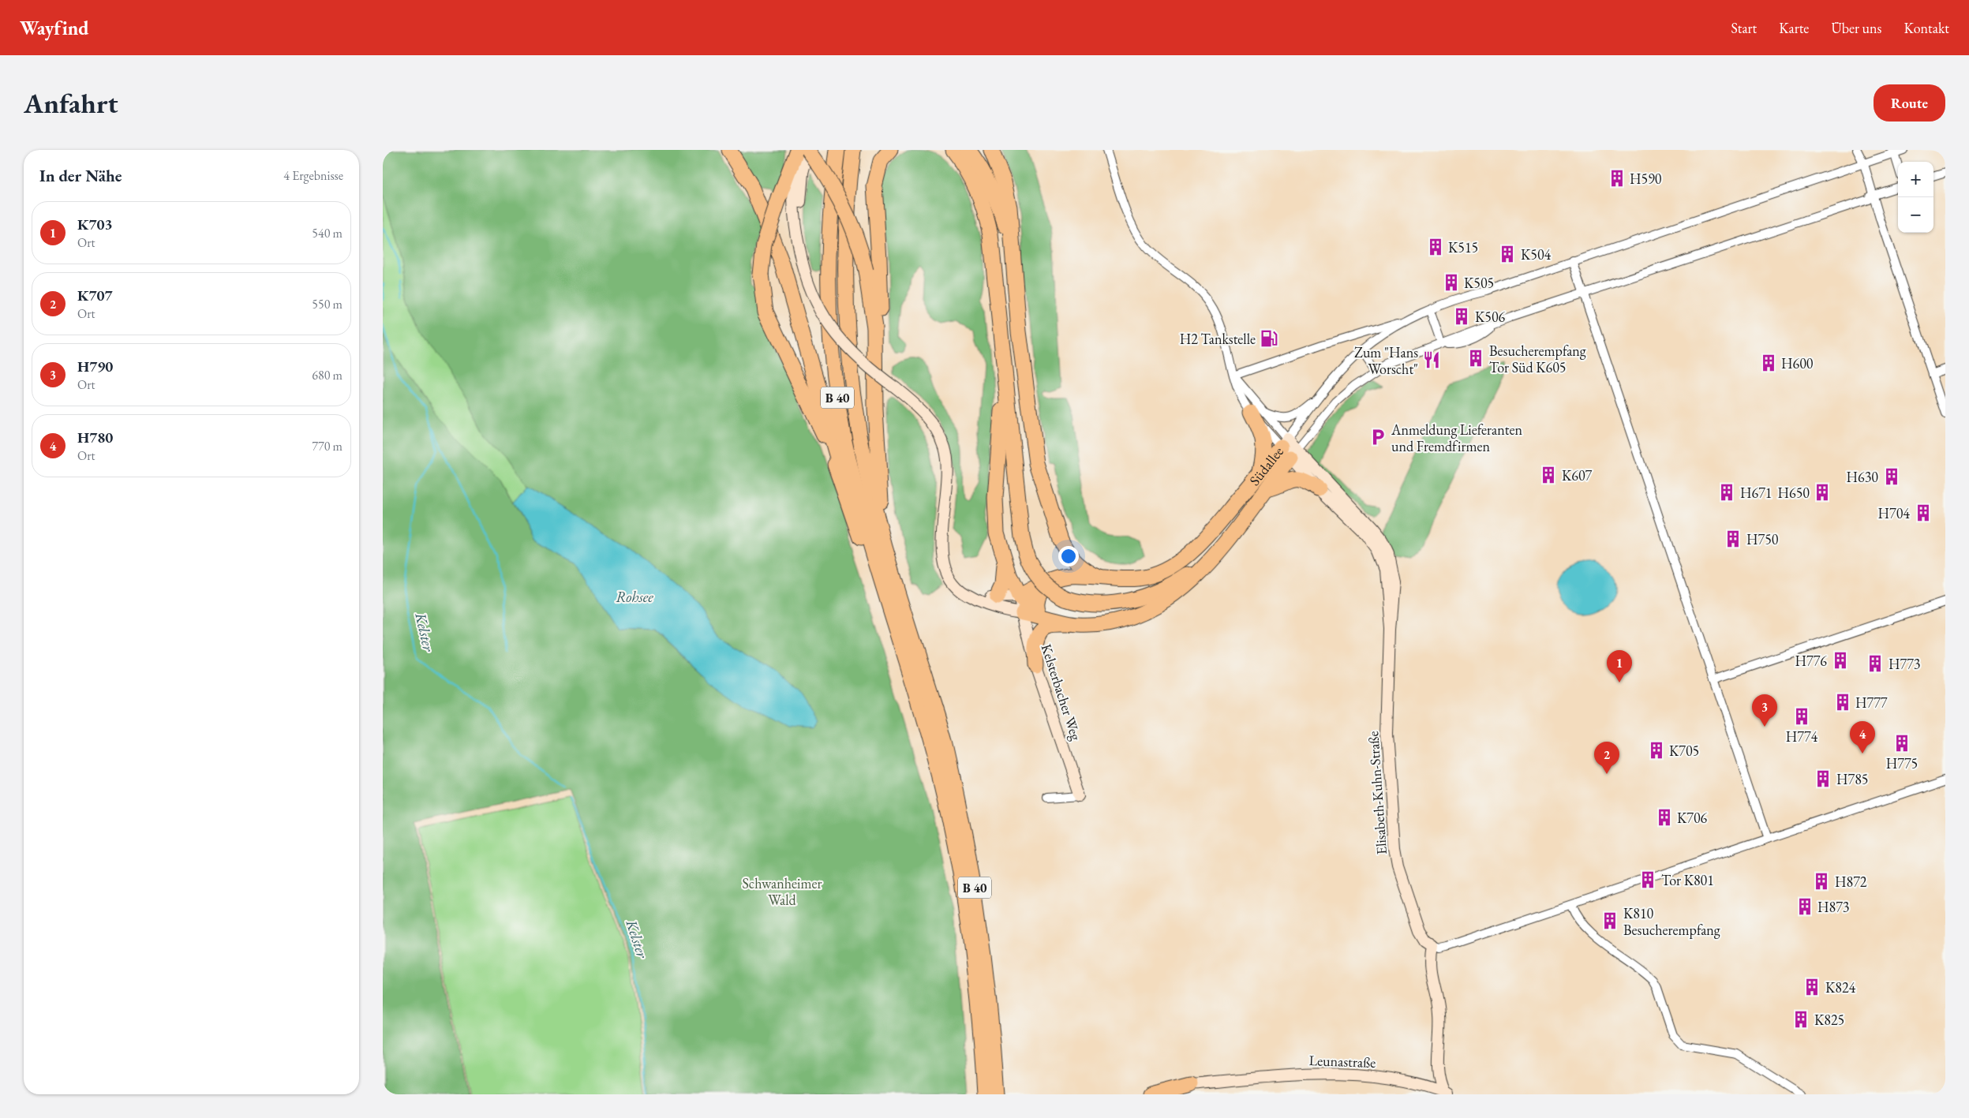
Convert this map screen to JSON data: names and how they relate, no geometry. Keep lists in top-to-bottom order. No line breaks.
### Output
{"streets":{"highway":["B 40","Südallee"],"street":["Kelsterbacher Weg","Elisabeth-Kuhn-Straße","Leunastraße"]},"crossings":[["Südallee","Kelsterbacher Weg"],["Südallee","Elisabeth-Kuhn-Straße"]],"water":["Rohsee","Kelster"],"parks":["Schwanheimer Wald"],"places":{"building":["H590","K515","K504","K505","K506","Besucherempfang Tor Süd K605","H600","K607","H630","H671","H650","H704","H750","H776","H773","H777","H774","H775","K705","H785","K706","Tor K801","H872","H873","K810 Besucherempfang","K824","K825"],"fuel station":["H2 Tankstelle"],"restaurant":["Zum \"Hans Worscht\""],"parking":["Anmeldung Lieferanten und Fremdfirmen"]},"page":{"header":"Wayfind","nav":["Start","Karte","Über uns","Kontakt"],"buttons":"Route","title":"Anfahrt","heading":["In der Nähe","4 Ergebnisse"],"map_buttons":["+","−"],"list":[{"mark":"1","name":"K703","note":"Ort","value":"540 m"},{"mark":"2","name":"K707","note":"Ort","value":"550 m"},{"mark":"3","name":"H790","note":"Ort","value":"680 m"},{"mark":"4","name":"H780","note":"Ort","value":"770 m"}],"pins":["1","3","4","2"]}}
